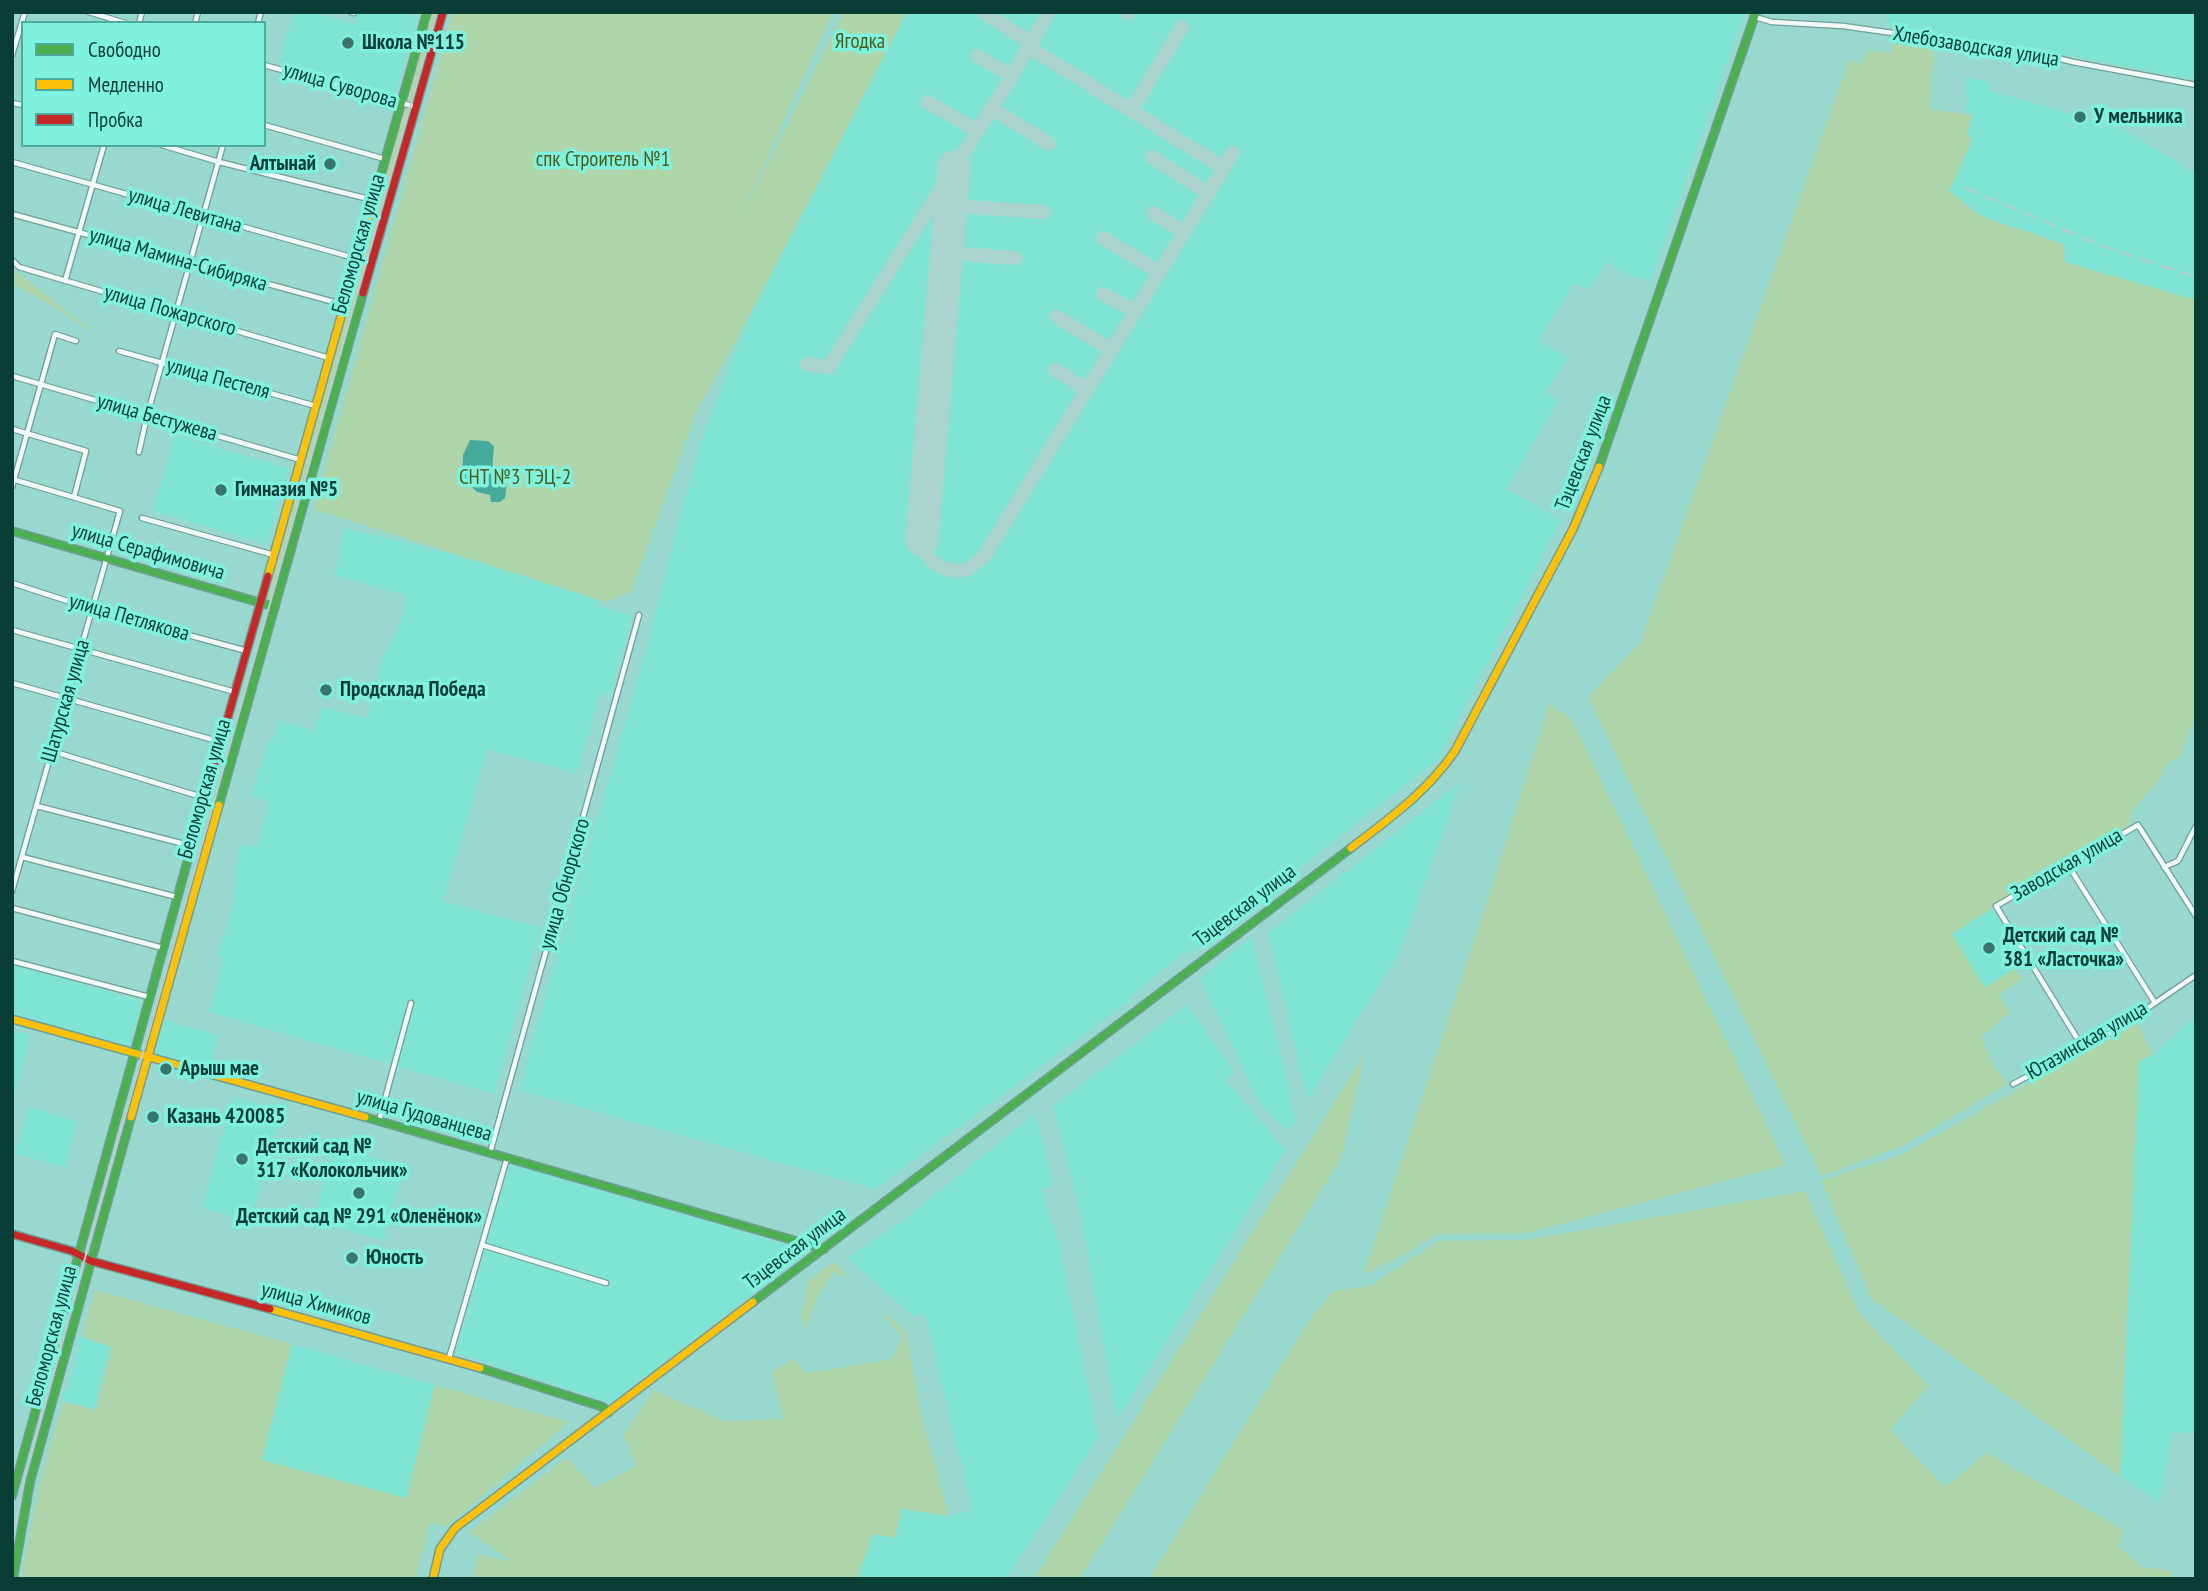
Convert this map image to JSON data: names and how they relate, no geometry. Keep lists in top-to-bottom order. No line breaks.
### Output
{"streets":{"main road":["Беломорская улица","Тэцевская улица","улица Серафимовича","улица Гудованцева","улица Химиков"],"street":["Хлебозаводская улица","улица Суворова","улица Левитана","улица Мамина-Сибиряка","улица Пожарского","улица Пестеля","улица Бестужева","улица Петлякова","Шатурская улица","Заводская улица","улица Обнорского","Ютазинская улица"]},"crossings":[["Хлебозаводская улица","Тэцевская улица"],["улица Суворова","Беломорская улица"],["улица Левитана","Беломорская улица"],["Беломорская улица","улица Мамина-Сибиряка"],["Беломорская улица","улица Пожарского"],["Беломорская улица","улица Пестеля"],["Беломорская улица","улица Бестужева"],["Беломорская улица","улица Серафимовича"],["Беломорская улица","улица Петлякова"],["Беломорская улица","улица Гудованцева"],["Беломорская улица","улица Химиков"],["Тэцевская улица","улица Гудованцева"],["Тэцевская улица","улица Химиков"],["улица Серафимовича","Шатурская улица"],["улица Петлякова","Шатурская улица"],["Заводская улица","Ютазинская улица"],["улица Обнорского","улица Гудованцева"]],"parks":["Ягодка","спк Строитель №1","СНТ №3 ТЭЦ-2"],"places":["Школа №115","У мельника","Алтынай","Гимназия №5","Продсклад Победа","Детский сад № 381 «Ласточка»","Арыш мае","Казань 420085","Детский сад № 317 «Колокольчик»","Детский сад № 291 «Оленёнок»","Юность"],"legend":["Свободно","Медленно","Пробка"]}
